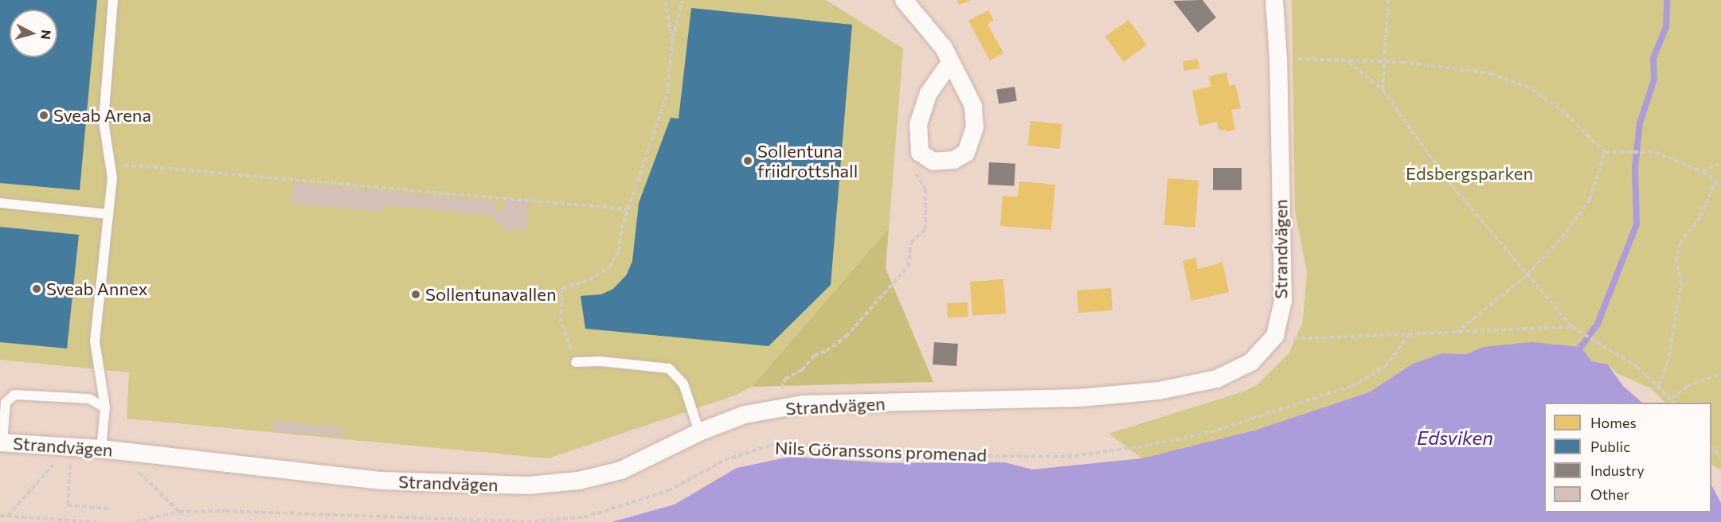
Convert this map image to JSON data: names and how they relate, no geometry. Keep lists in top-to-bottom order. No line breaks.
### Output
{"streets":{"street":["Strandvägen"],"path":["Nils Göranssons promenad"]},"water":["Edsviken"],"parks":["Edsbergsparken"],"places":["Sveab Arena","Sollentuna friidrottshall","Sveab Annex","Sollentunavallen"],"legend":["Homes","Public","Industry","Other"],"north":"right"}
